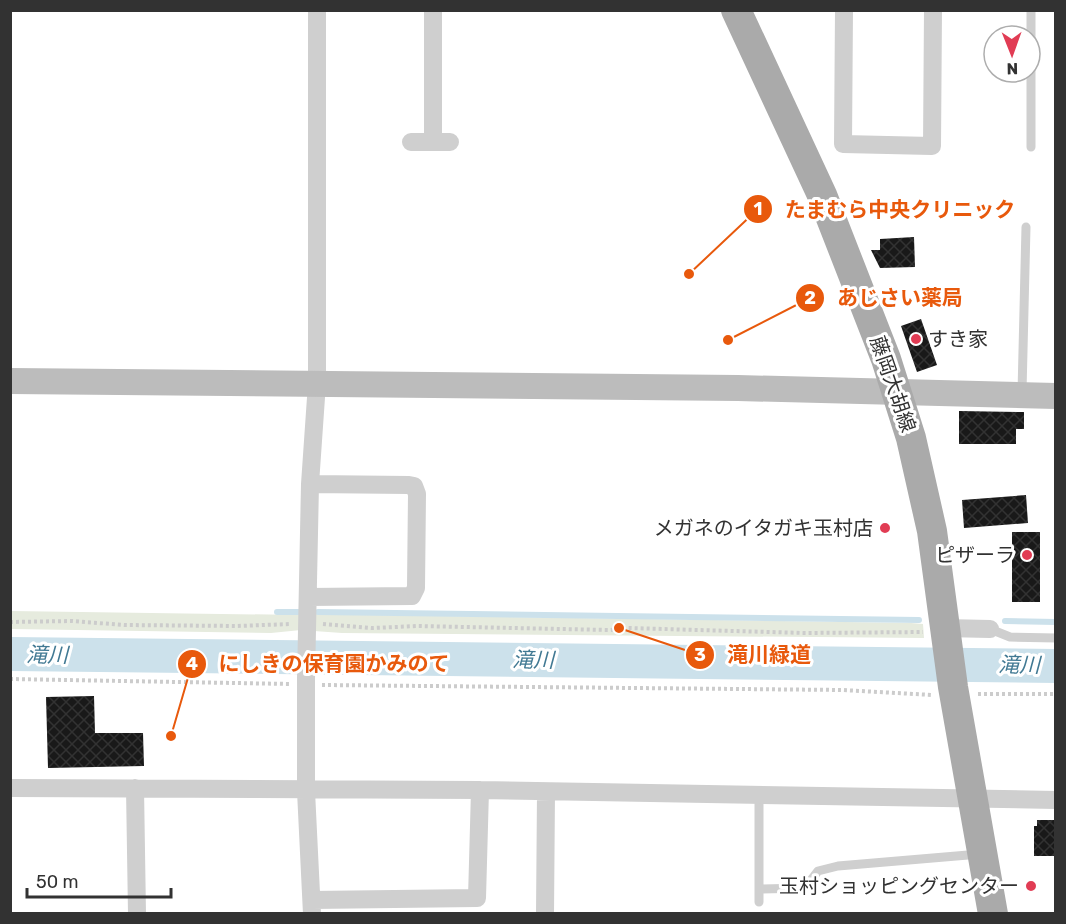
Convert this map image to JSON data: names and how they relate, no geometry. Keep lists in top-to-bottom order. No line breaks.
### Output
{"streets":{"main road":["藤岡大胡線"]},"water":["滝川"],"places":["たまむら中央クリニック","すき家","あじさい薬局","メガネのイタガキ玉村店","ピザーラ","滝川緑道","にしきの保育園かみのて","玉村ショッピングセンター"],"scale_bar":"50 m","north":"bottom"}
